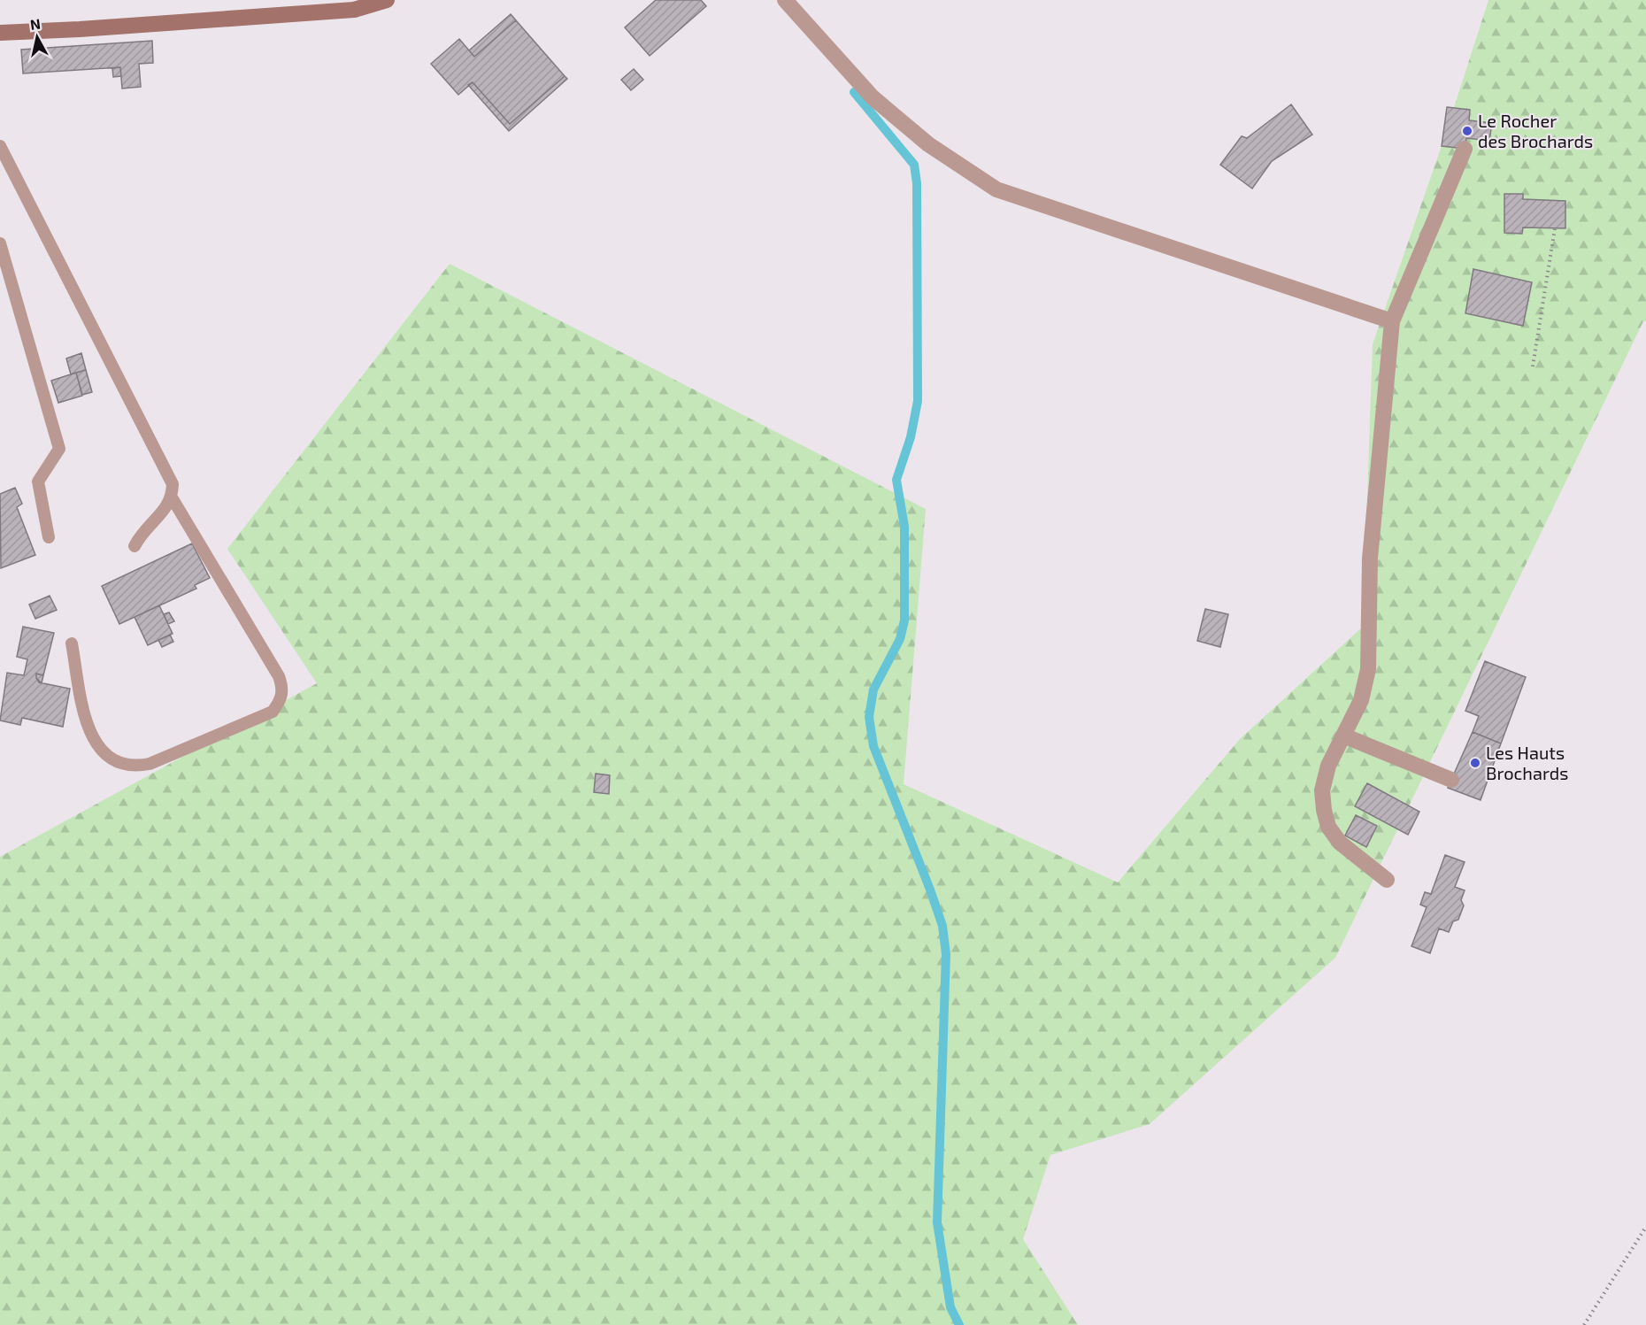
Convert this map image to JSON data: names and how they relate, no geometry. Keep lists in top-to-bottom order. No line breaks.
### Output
{"places":["Le Rocher des Brochards","Les Hauts Brochards"],"north":"top"}
